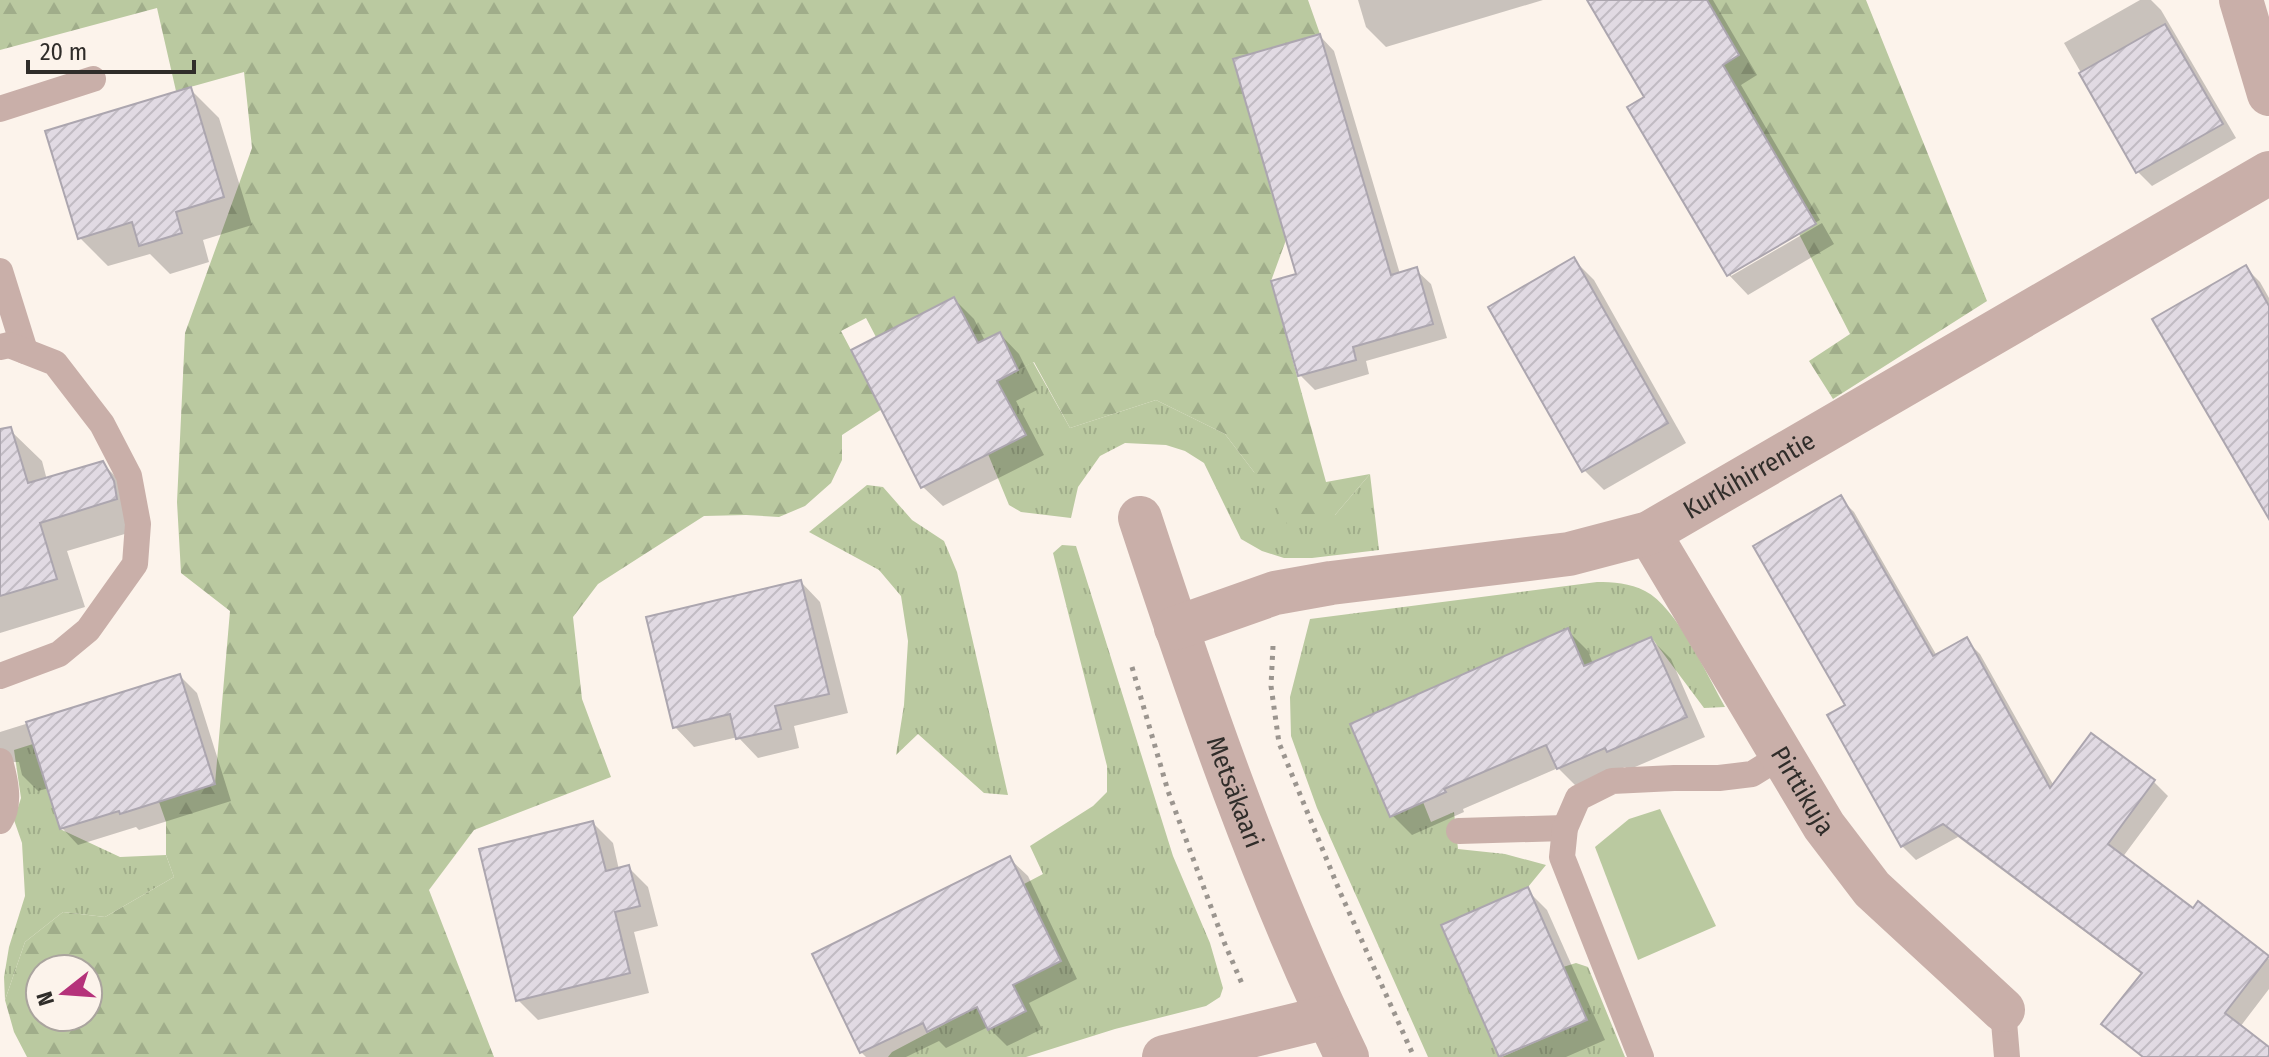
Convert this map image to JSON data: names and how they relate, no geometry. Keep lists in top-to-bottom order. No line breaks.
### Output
{"streets":{"street":["Kurkihirrentie","Pirttikuja","Metsäkaari"]},"crossings":[["Kurkihirrentie","Pirttikuja"],["Kurkihirrentie","Metsäkaari"]],"scale_bar":"20 m","north":"left"}
